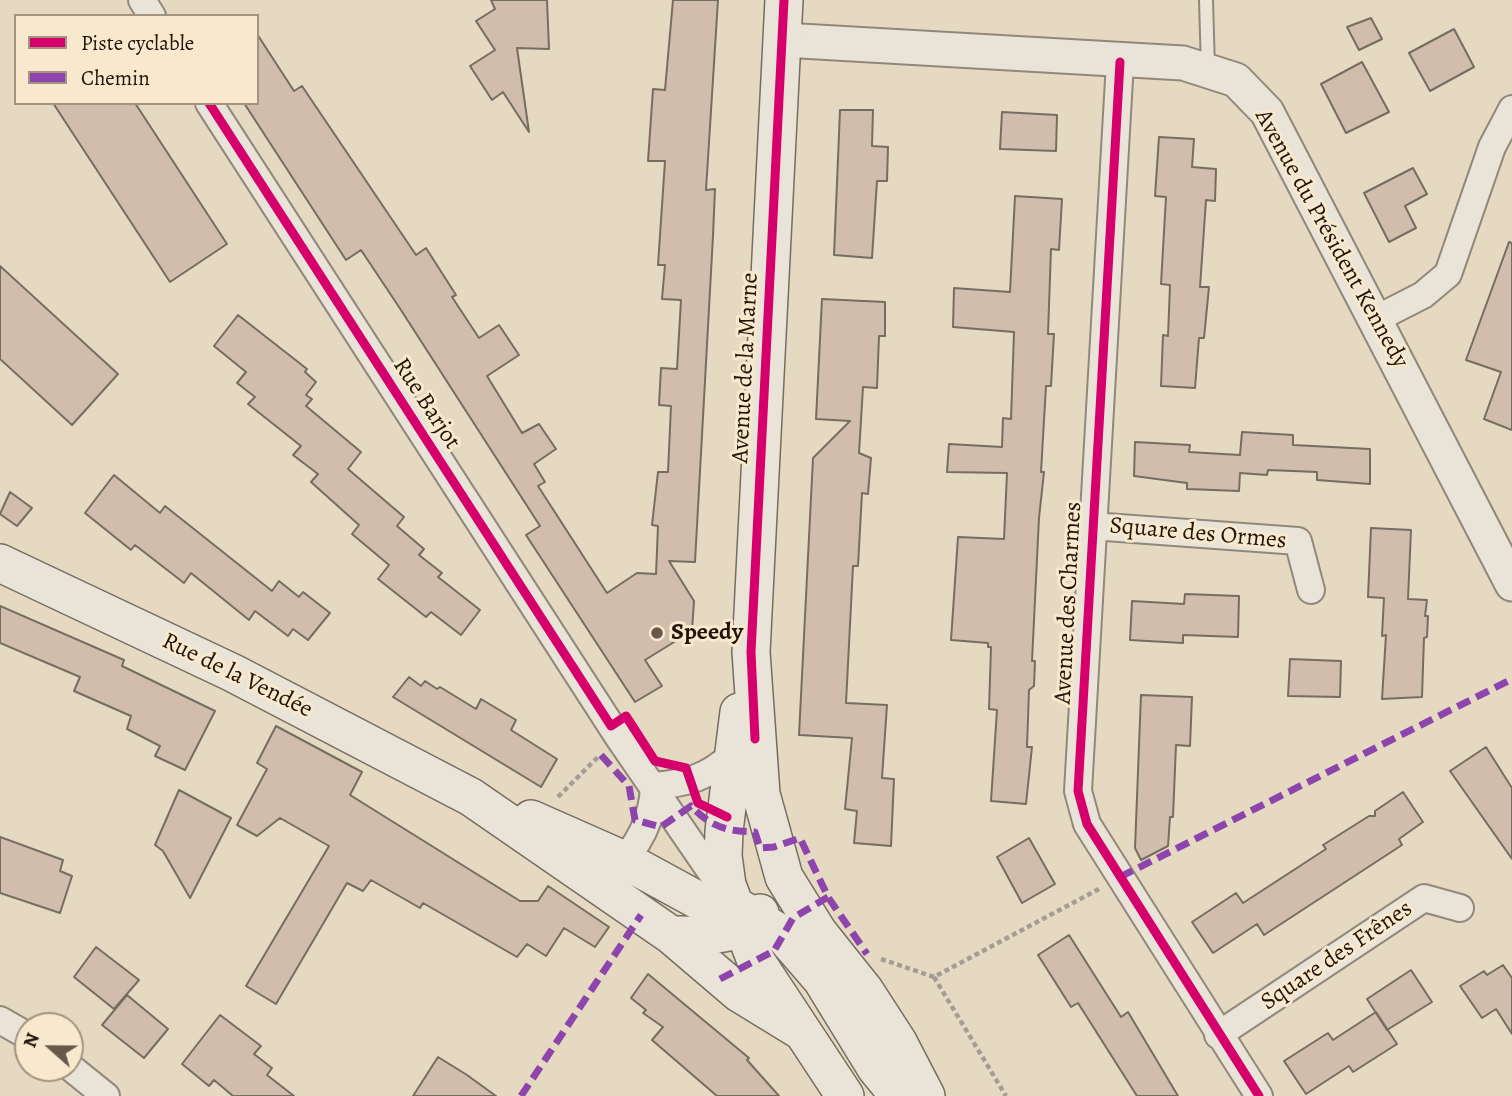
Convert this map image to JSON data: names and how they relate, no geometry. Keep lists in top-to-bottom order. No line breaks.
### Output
{"streets":{"main road":["Avenue de la Marne","Rue de la Vendée"],"street":["Avenue du Président Kennedy","Rue Barjot","Square des Ormes","Avenue des Charmes","Square des Frênes"]},"crossings":[["Avenue du Président Kennedy","Avenue de la Marne"],["Avenue du Président Kennedy","Avenue des Charmes"],["Avenue de la Marne","Rue Barjot"],["Avenue de la Marne","Rue de la Vendée"],["Rue Barjot","Rue de la Vendée"],["Square des Ormes","Avenue des Charmes"],["Avenue des Charmes","Square des Frênes"]],"places":["Speedy"],"legend":["Piste cyclable","Chemin"],"north":"left"}
